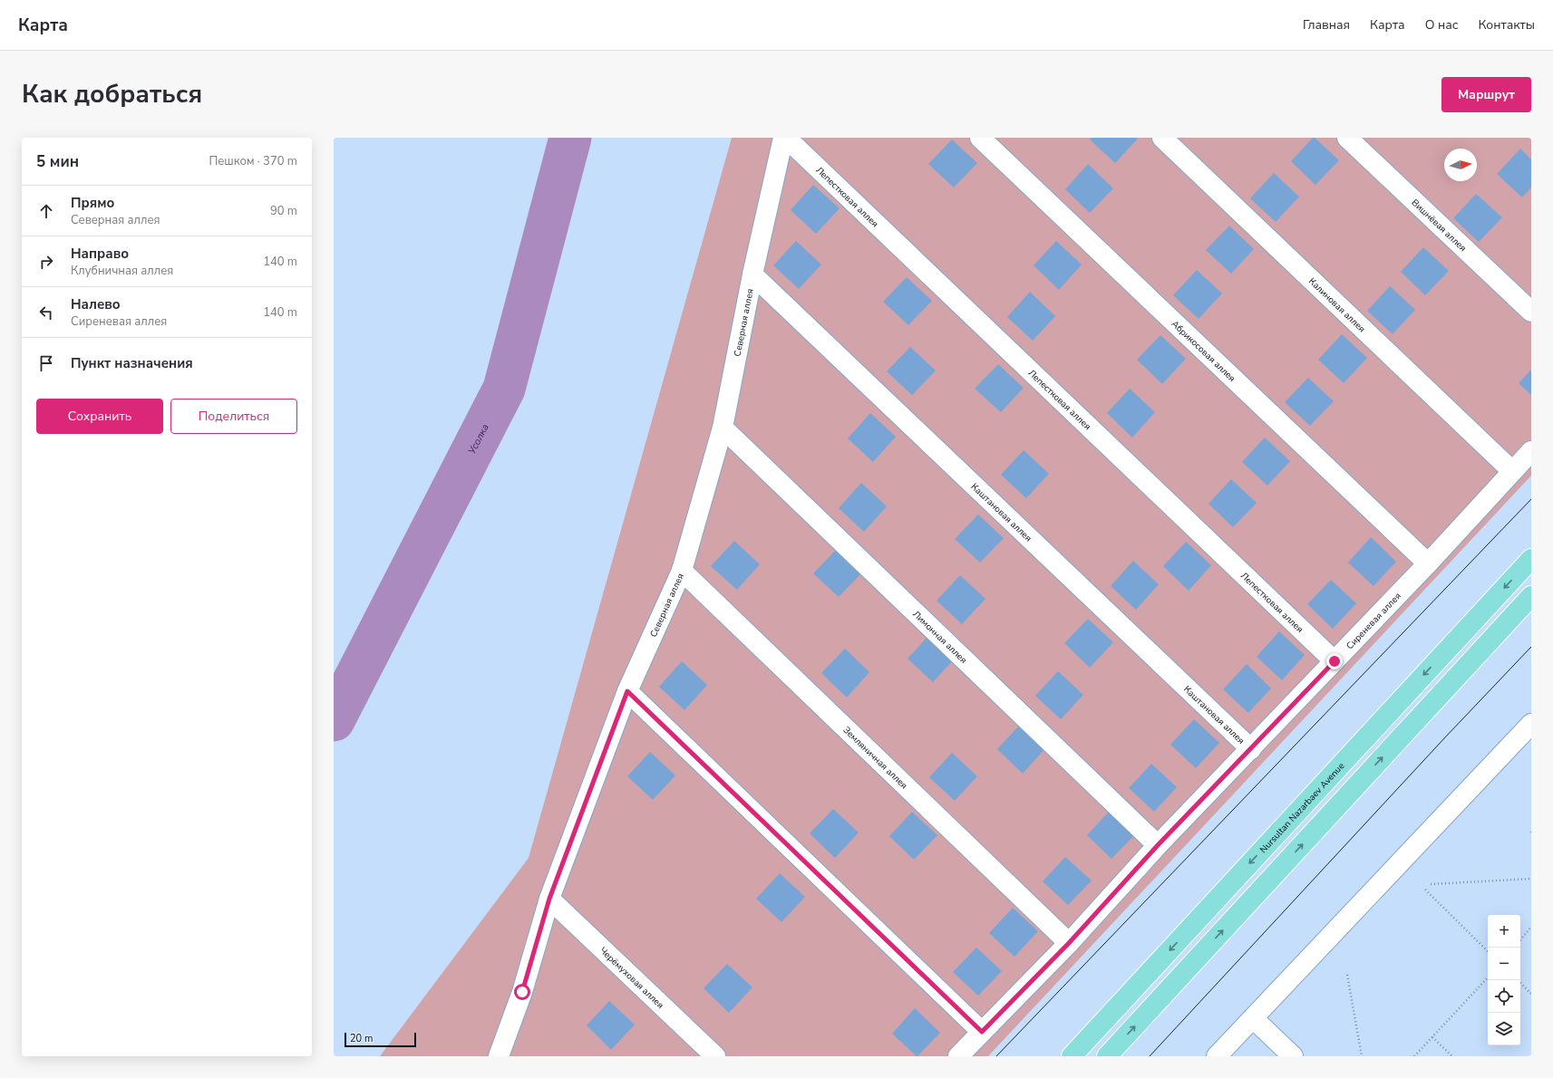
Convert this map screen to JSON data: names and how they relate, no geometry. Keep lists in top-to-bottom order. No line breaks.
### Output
{"streets":{"main road":["Nursultan Nazarbaev Avenue"],"street":["Лепестковая аллея","Вишнёвая аллея","Калиновая аллея","Северная аллея","Абрикосовая аллея","Каштановая аллея","Сиреневая аллея","Лимонная аллея","Земляничная аллея","Черёмуховая аллея"]},"crossings":[["Лепестковая аллея","Северная аллея"],["Лепестковая аллея","Сиреневая аллея"],["Калиновая аллея","Сиреневая аллея"],["Северная аллея","Каштановая аллея"],["Северная аллея","Лимонная аллея"],["Северная аллея","Земляничная аллея"],["Северная аллея","Черёмуховая аллея"],["Абрикосовая аллея","Сиреневая аллея"],["Каштановая аллея","Сиреневая аллея"],["Сиреневая аллея","Лимонная аллея"],["Сиреневая аллея","Земляничная аллея"]],"water":["Усолка"],"scale_bar":"20 m","north":"right","page":{"header":"Карта","nav":["Главная","Карта","О нас","Контакты"],"title":"Как добраться","buttons":["Маршрут",["Сохранить","Поделиться"]],"heading":["5 мин","Пешком · 370 m"],"list":[["Прямо","Северная аллея","90 m"],["Направо","Клубничная аллея","140 m"],["Налево","Сиреневая аллея","140 m"],"Пункт назначения"],"map_buttons":["+","−"],"scale":"20 m"}}
